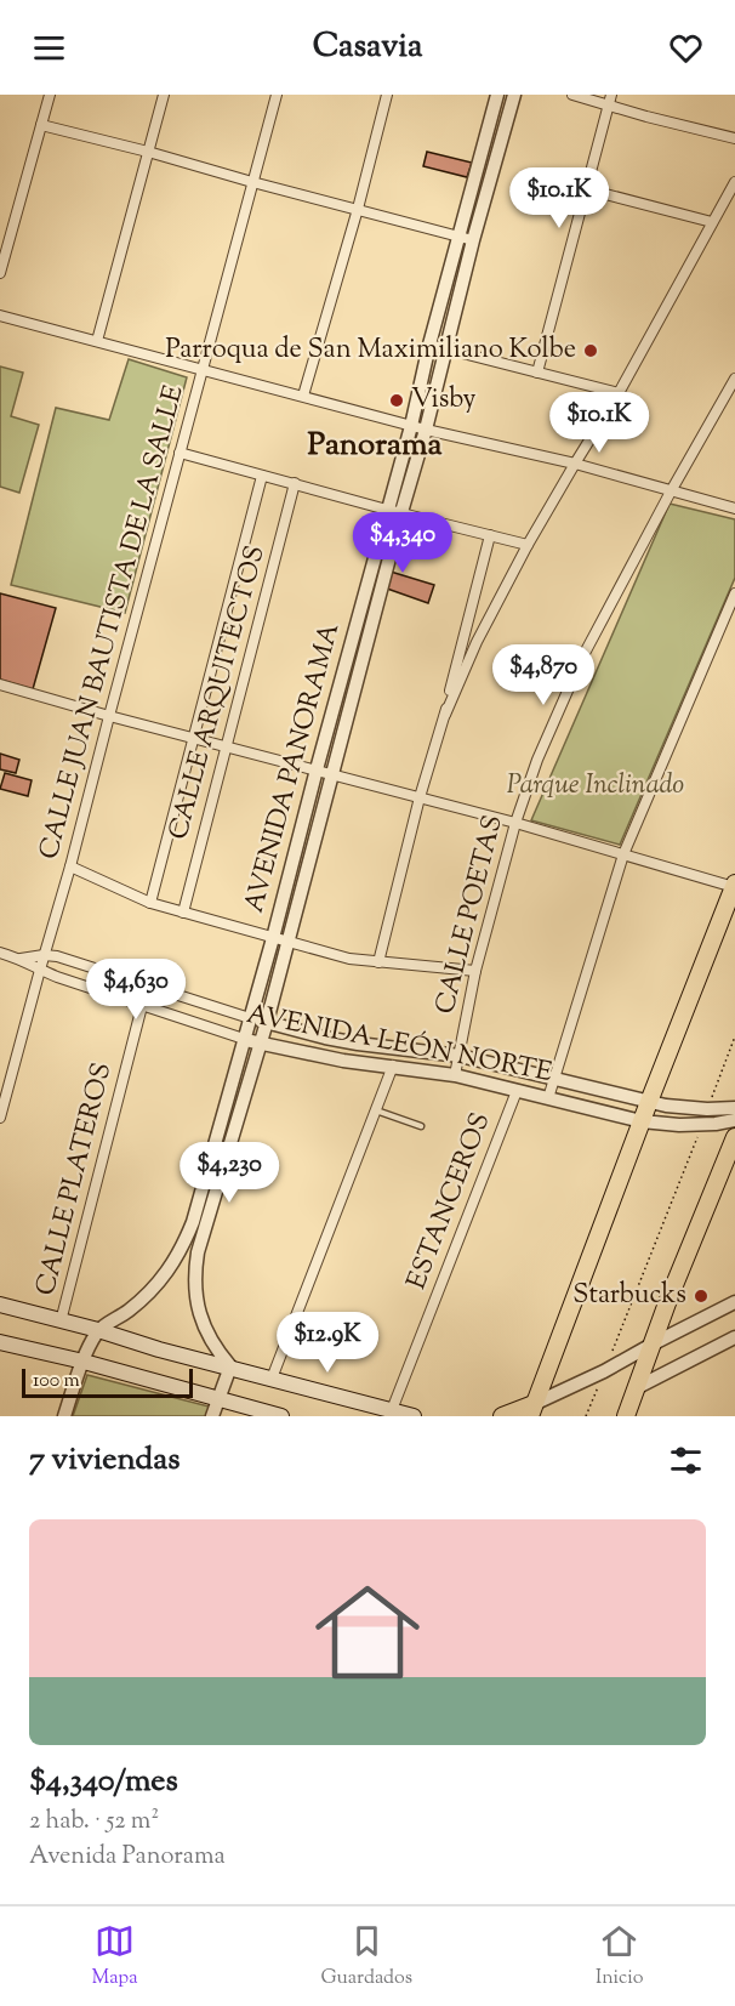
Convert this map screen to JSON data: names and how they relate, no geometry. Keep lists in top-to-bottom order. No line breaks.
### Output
{"streets":{"street":["CALLE JUAN BAUTISTA DE LA SALLE","CALLE ARQUITECTOS","AVENIDA PANORAMA","CALLE POETAS","AVENIDA LEÓN NORTE","CALLE PLATEROS","ESTANCEROS"]},"crossings":[["CALLE JUAN BAUTISTA DE LA SALLE","AVENIDA LEÓN NORTE"],["AVENIDA PANORAMA","AVENIDA LEÓN NORTE"],["CALLE POETAS","AVENIDA LEÓN NORTE"],["AVENIDA LEÓN NORTE","CALLE PLATEROS"],["AVENIDA LEÓN NORTE","ESTANCEROS"]],"districts":["Panorama"],"parks":["Parque Inclinado"],"places":["Parroqua de San Maximiliano Kolbe","Visby","Starbucks"],"scale_bar":"100 m","page":{"header":"Casavia","price":["$10.1K","$10.1K","$4,340","$4,870","$4,630","$4,230","$12.9K"],"scale":"100 m","heading":"7 viviendas","list":[{"name":"$4,340/mes","note":"2 hab. · 52 m² · Avenida Panorama"}],"tabs":["Mapa","Guardados","Inicio"]}}
